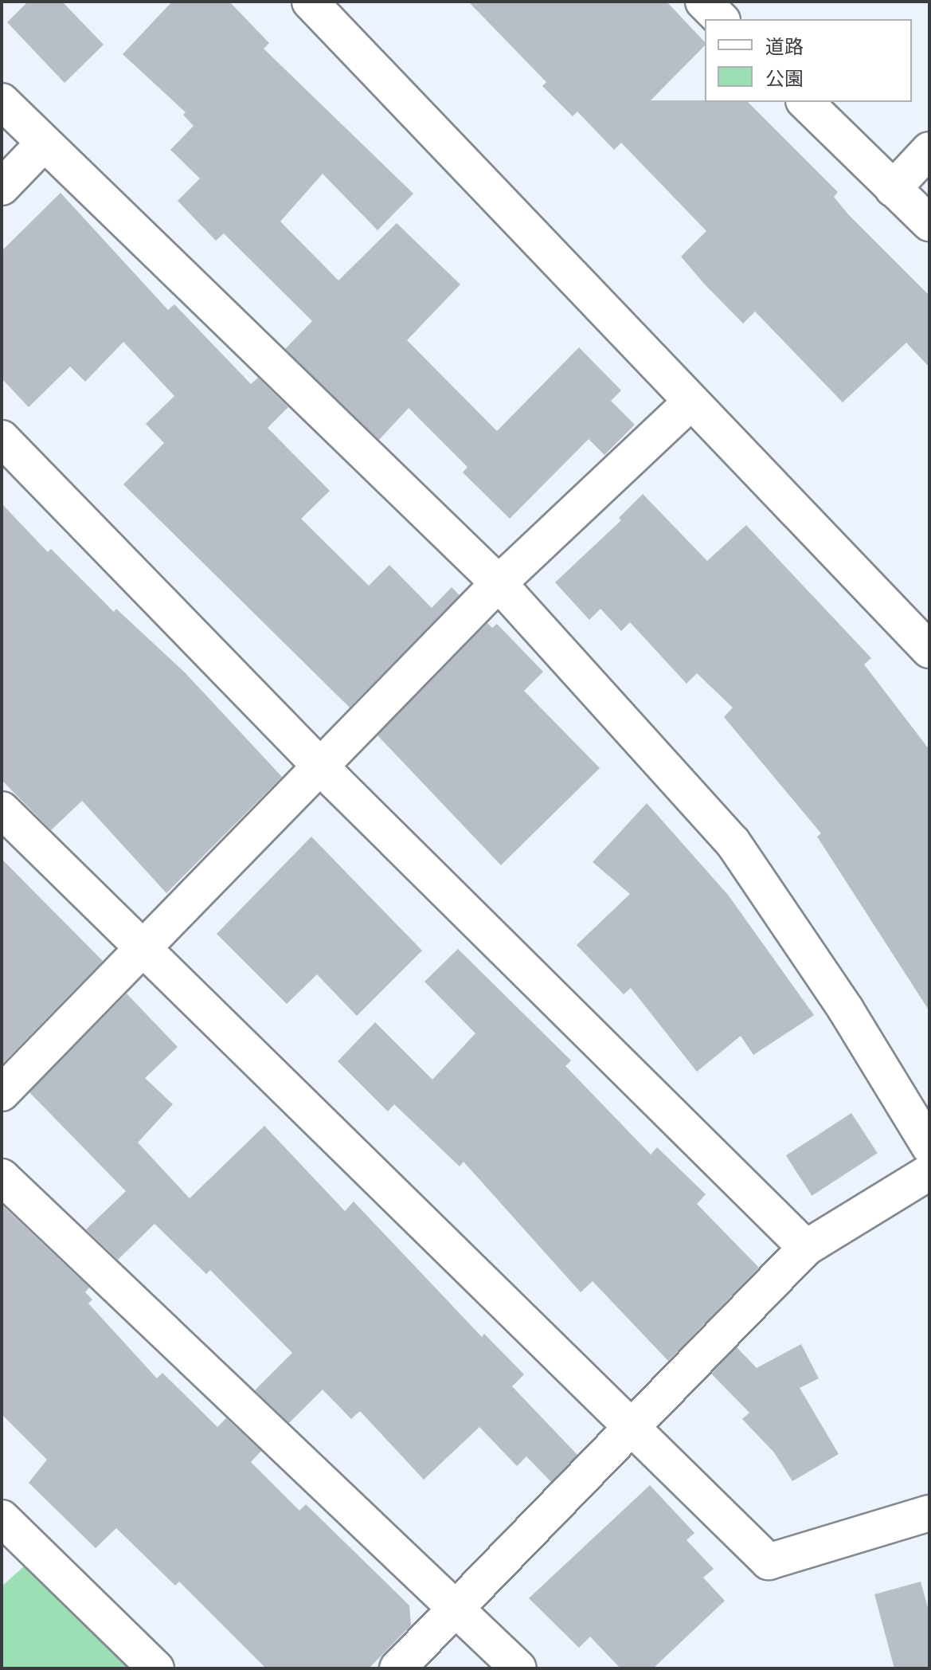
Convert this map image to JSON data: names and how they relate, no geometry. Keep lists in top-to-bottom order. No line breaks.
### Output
{"legend":["道路","公園"]}
